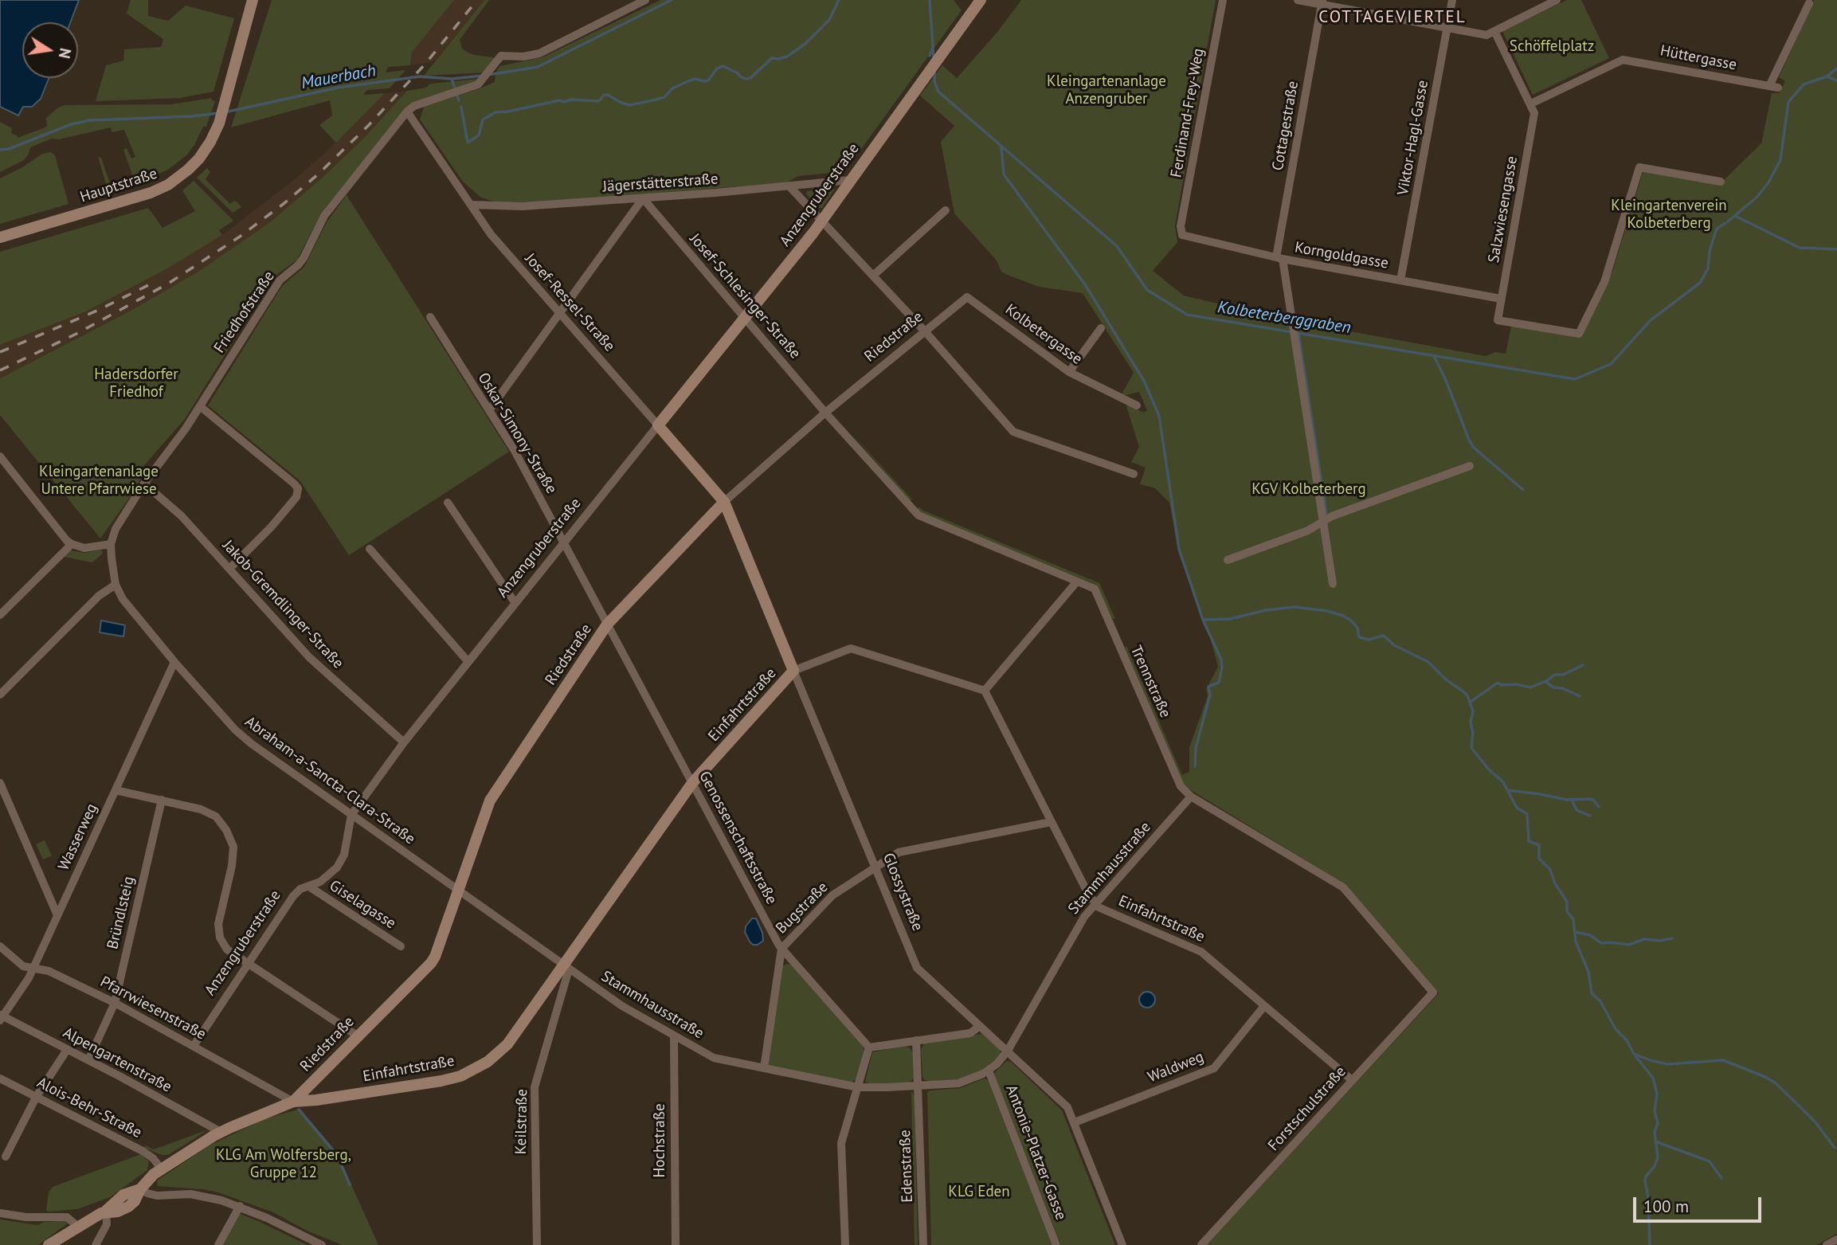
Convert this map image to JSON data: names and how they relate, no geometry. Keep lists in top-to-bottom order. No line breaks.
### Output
{"streets":{"street":["Hüttergasse","Ferdinand-Frey-Weg","Cottagestraße","Viktor-Hagl-Gasse","Jägerstätterstraße","Hauptstraße","Anzengruberstraße","Salzwiesengasse","Korngoldgasse","Josef-Schlesinger-Straße","Josef-Ressel-Straße","Friedhofstraße","Kolbetergasse","Riedstraße","Oskar-Simony-Straße","Jakob-Gremdlinger-Straße","Trennstraße","Einfahrtstraße","Abraham-a-Sancta-Clara-Straße","Wasserweg","Genossenschaftsstraße","Stammhausstraße","Glossystraße","Giselagasse","Bugstraße","Bründlsteig","Pfarrwiesenstraße","Alpengartenstraße","Waldweg","Alois-Behr-Straße","Forstschulstraße","Keilstraße","Hochstraße","Antonie-Platzer-Gasse","Edenstraße"]},"crossings":[["Hüttergasse","Salzwiesengasse"],["Ferdinand-Frey-Weg","Korngoldgasse"],["Cottagestraße","Korngoldgasse"],["Viktor-Hagl-Gasse","Korngoldgasse"],["Jägerstätterstraße","Anzengruberstraße"],["Jägerstätterstraße","Josef-Schlesinger-Straße"],["Jägerstätterstraße","Josef-Ressel-Straße"],["Anzengruberstraße","Josef-Schlesinger-Straße"],["Anzengruberstraße","Josef-Ressel-Straße"],["Anzengruberstraße","Oskar-Simony-Straße"],["Anzengruberstraße","Jakob-Gremdlinger-Straße"],["Anzengruberstraße","Abraham-a-Sancta-Clara-Straße"],["Anzengruberstraße","Giselagasse"],["Anzengruberstraße","Pfarrwiesenstraße"],["Salzwiesengasse","Korngoldgasse"],["Josef-Schlesinger-Straße","Riedstraße"],["Josef-Schlesinger-Straße","Trennstraße"],["Josef-Ressel-Straße","Friedhofstraße"],["Josef-Ressel-Straße","Riedstraße"],["Josef-Ressel-Straße","Glossystraße"],["Friedhofstraße","Jakob-Gremdlinger-Straße"],["Friedhofstraße","Abraham-a-Sancta-Clara-Straße"],["Kolbetergasse","Riedstraße"],["Riedstraße","Oskar-Simony-Straße"],["Riedstraße","Trennstraße"],["Riedstraße","Einfahrtstraße"],["Riedstraße","Abraham-a-Sancta-Clara-Straße"],["Riedstraße","Genossenschaftsstraße"],["Riedstraße","Stammhausstraße"],["Riedstraße","Glossystraße"],["Riedstraße","Pfarrwiesenstraße"],["Oskar-Simony-Straße","Genossenschaftsstraße"],["Trennstraße","Stammhausstraße"],["Trennstraße","Forstschulstraße"],["Einfahrtstraße","Genossenschaftsstraße"],["Einfahrtstraße","Stammhausstraße"],["Einfahrtstraße","Glossystraße"],["Einfahrtstraße","Bugstraße"],["Einfahrtstraße","Pfarrwiesenstraße"],["Einfahrtstraße","Alpengartenstraße"],["Einfahrtstraße","Waldweg"],["Einfahrtstraße","Alois-Behr-Straße"],["Einfahrtstraße","Forstschulstraße"],["Einfahrtstraße","Keilstraße"],["Abraham-a-Sancta-Clara-Straße","Wasserweg"],["Abraham-a-Sancta-Clara-Straße","Stammhausstraße"],["Wasserweg","Pfarrwiesenstraße"],["Wasserweg","Alpengartenstraße"],["Genossenschaftsstraße","Bugstraße"],["Stammhausstraße","Glossystraße"],["Stammhausstraße","Bugstraße"],["Stammhausstraße","Keilstraße"],["Stammhausstraße","Hochstraße"],["Stammhausstraße","Antonie-Platzer-Gasse"],["Stammhausstraße","Edenstraße"],["Glossystraße","Bugstraße"],["Glossystraße","Waldweg"],["Bründlsteig","Pfarrwiesenstraße"],["Bründlsteig","Alpengartenstraße"]],"districts":["COTTAGEVIERTEL"],"water":["Mauerbach","Kolbeterberggraben"],"parks":["Schöffelplatz","Kleingartenanlage Anzengruber","Kleingartenverein Kolbeterberg","Hadersdorfer Friedhof","Kleingartenanlage Untere Pfarrwiese","KGV Kolbeterberg","KLG Am Wolfersberg, Gruppe 12","KLG Eden"],"scale_bar":"100 m","north":"right"}
